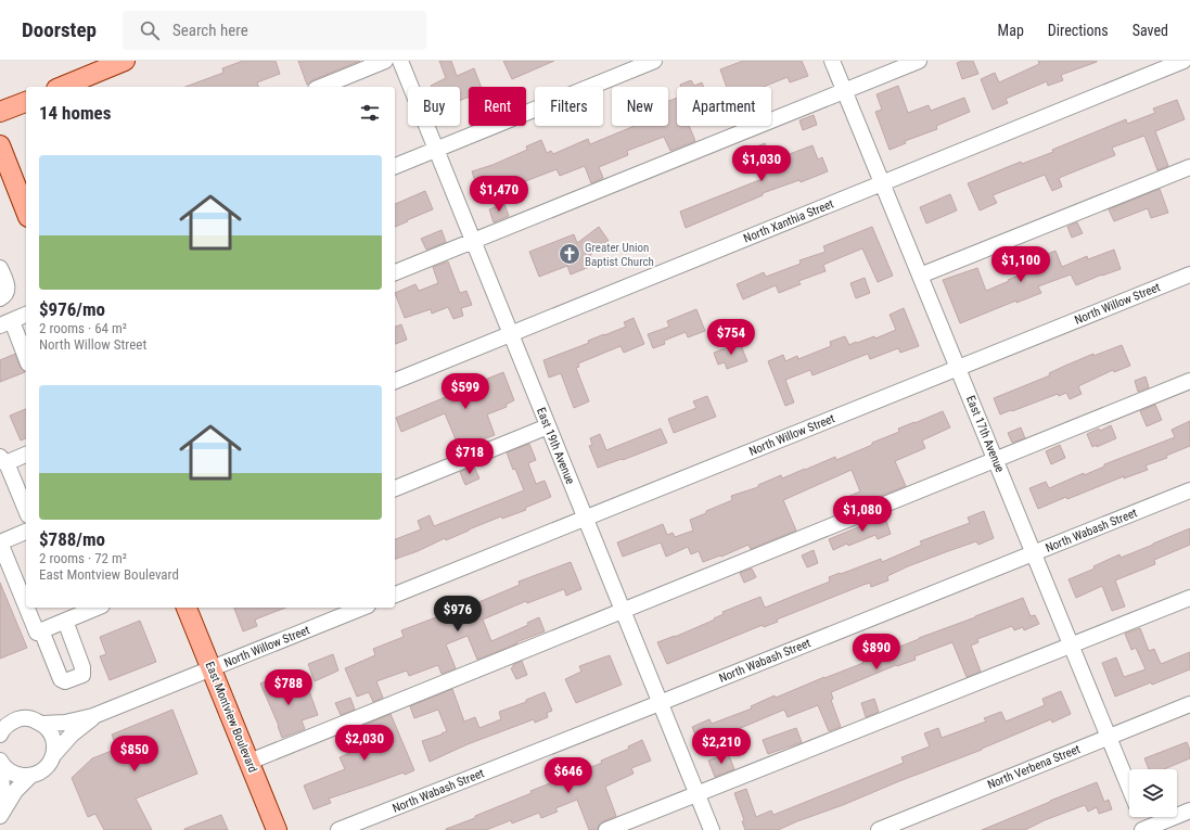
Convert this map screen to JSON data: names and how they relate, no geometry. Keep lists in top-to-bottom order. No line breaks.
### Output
{"streets":{"main road":["East Montview Boulevard"],"street":["North Xanthia Street","North Willow Street","East 17th Avenue","East 19th Avenue","North Wabash Street","North Verbena Street"]},"crossings":[["North Xanthia Street","East 17th Avenue"],["North Xanthia Street","East 19th Avenue"],["North Willow Street","East 17th Avenue"],["North Willow Street","East 19th Avenue"],["North Willow Street","East Montview Boulevard"],["East 17th Avenue","North Wabash Street"],["East 17th Avenue","North Verbena Street"],["East 19th Avenue","North Wabash Street"]],"places":{"church":["Greater Union Baptist Church"]},"page":{"header":"Doorstep","search":"Search here","nav":["Map","Directions","Saved"],"chip":["Buy","Rent","Filters","New","Apartment"],"heading":"14 homes","list":[{"name":"$976/mo","note":"2 rooms · 64 m² · North Willow Street"},{"name":"$788/mo","note":"2 rooms · 72 m² · East Montview Boulevard"}],"price":["$1,030","$1,470","$1,100","$754","$599","$718","$1,080","$976","$890","$788","$2,030","$2,210","$850","$646"]}}
